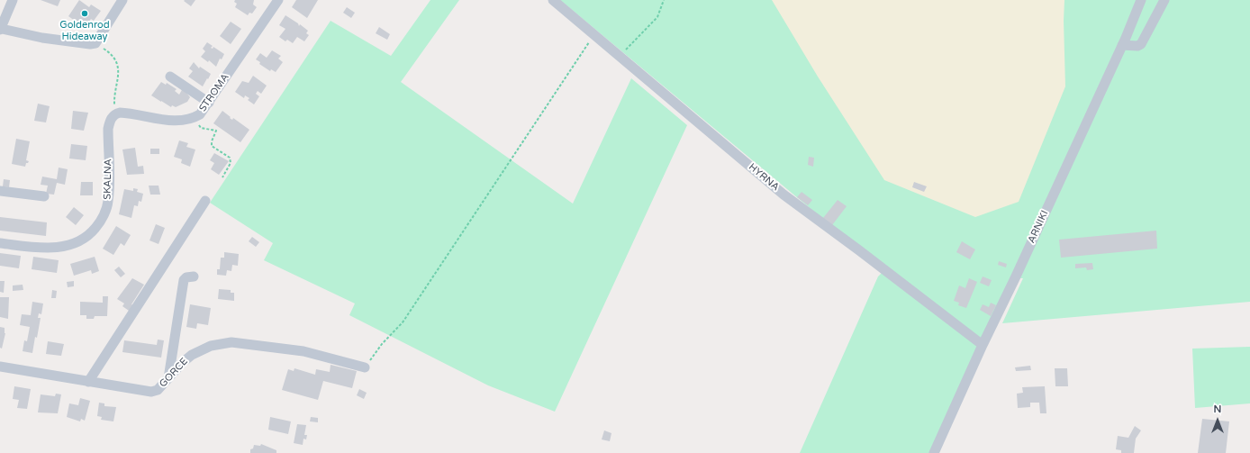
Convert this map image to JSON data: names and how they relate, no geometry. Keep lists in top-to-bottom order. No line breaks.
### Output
{"streets":{"street":["STROMA","HYRNA","SKALNA","ARNIKI","GORCE"]},"crossings":[["STROMA","SKALNA"],["HYRNA","ARNIKI"]],"places":["Goldenrod Hideaway"],"north":"top"}
